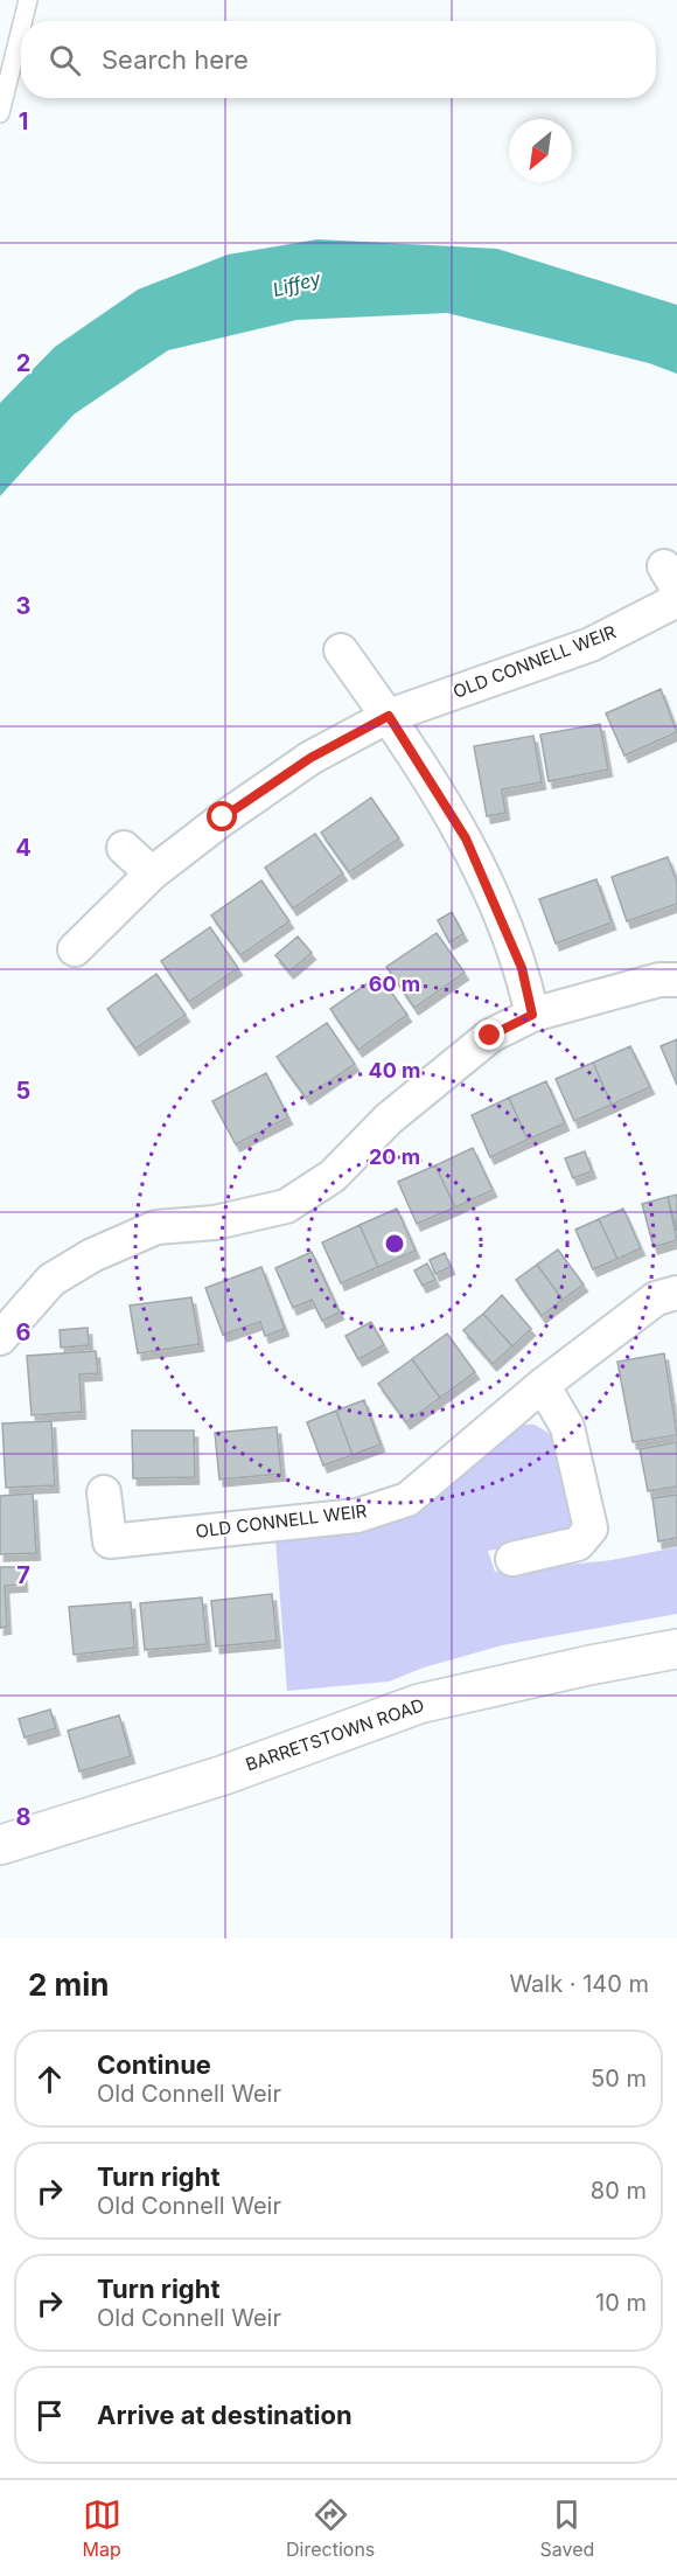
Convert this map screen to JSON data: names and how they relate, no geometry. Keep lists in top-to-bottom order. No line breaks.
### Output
{"streets":{"street":["OLD CONNELL WEIR","BARRETSTOWN ROAD"]},"water":["Liffey"],"north":"bottom left","page":{"search":"Search here","heading":["2 min","Walk · 140 m"],"list":[["Continue","Old Connell Weir","50 m"],["Turn right","Old Connell Weir","80 m"],["Turn right","Old Connell Weir","10 m"],"Arrive at destination"],"nav":["Map","Directions","Saved"]},"grid":{"rows":["1","2","3","4","5","6","7","8"]},"rings":["60 m","40 m","20 m"]}
